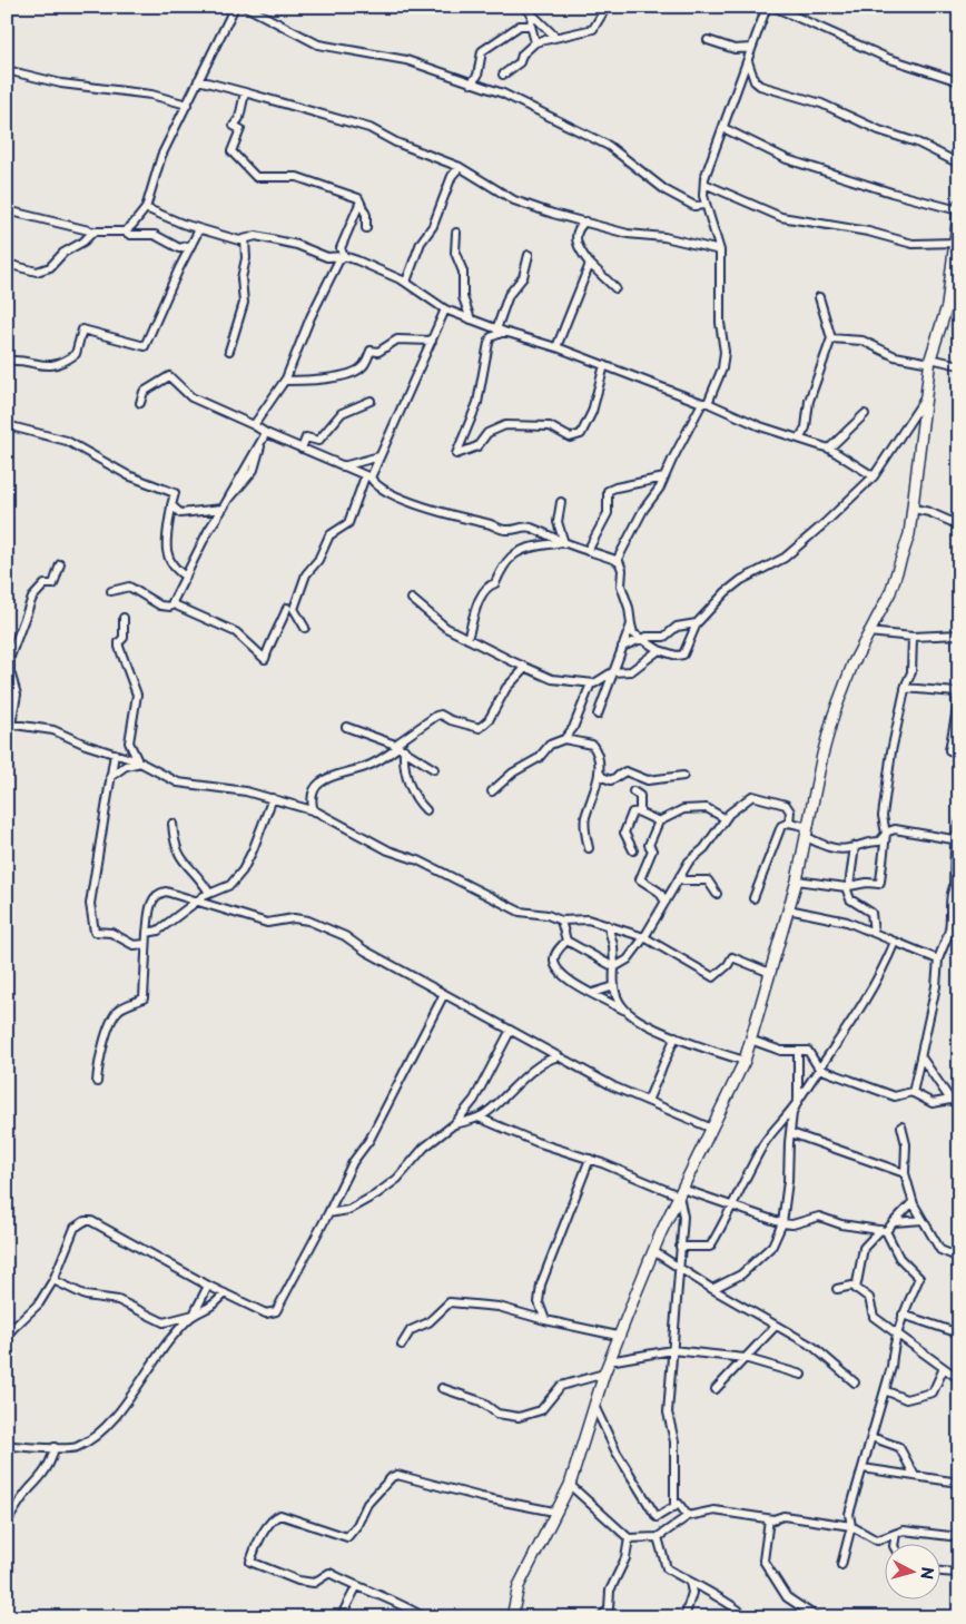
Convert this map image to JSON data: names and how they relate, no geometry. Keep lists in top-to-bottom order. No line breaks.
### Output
{"north":"right"}
